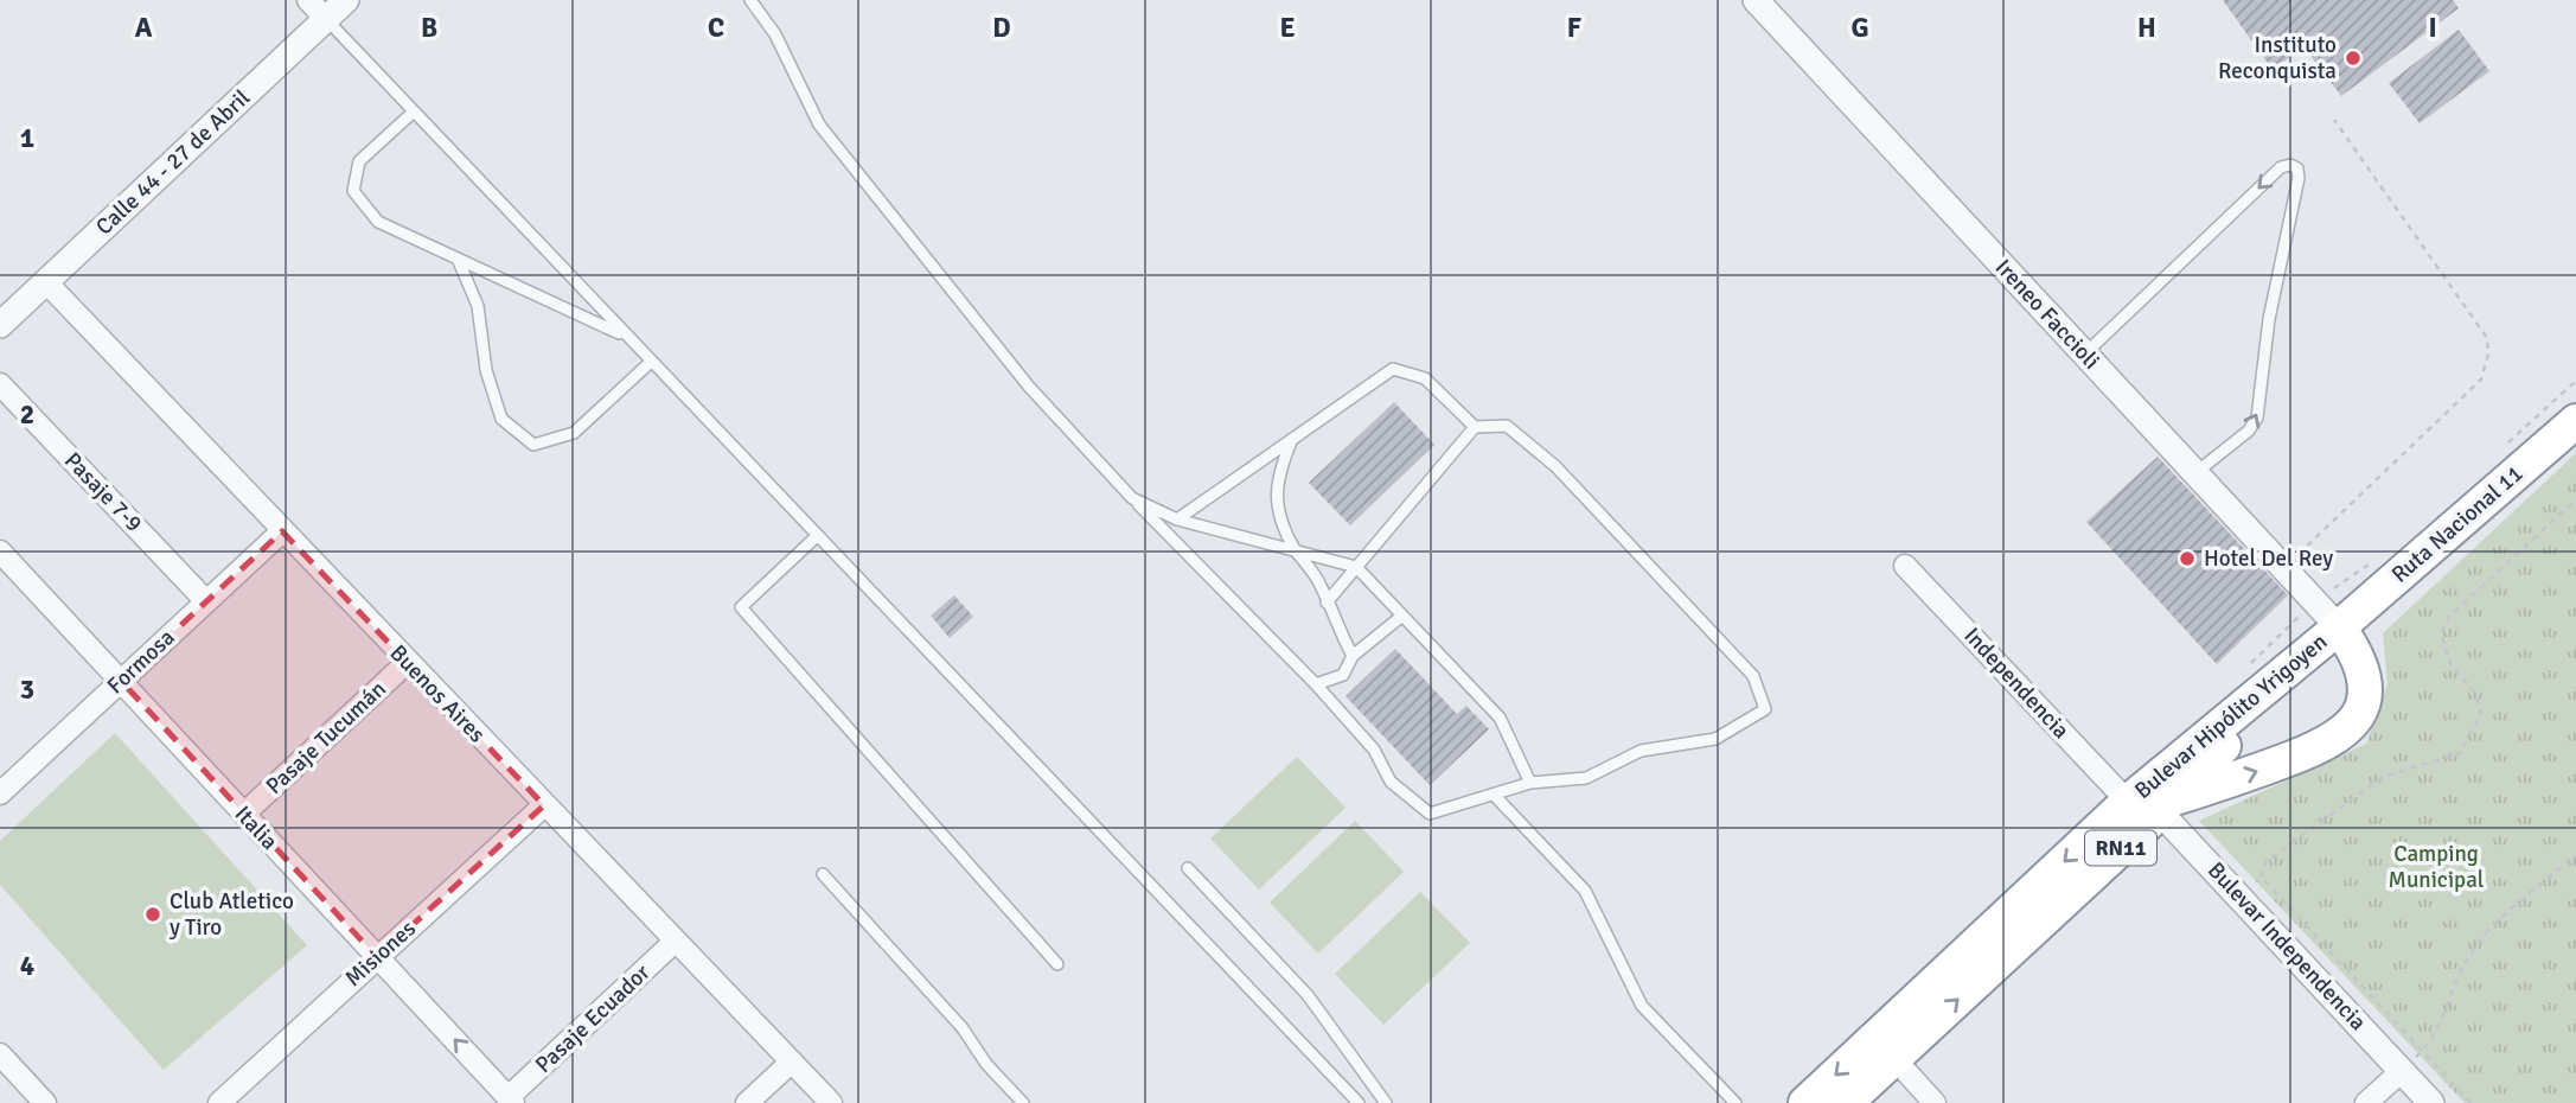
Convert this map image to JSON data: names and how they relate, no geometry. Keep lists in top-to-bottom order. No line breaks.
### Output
{"streets":{"highway":["Ruta Nacional 11","Bulevar Hipólito Yrigoyen","RN11"],"street":["Calle 44 - 27 de Abril","Ireneo Faccioli","Pasaje 7-9","Formosa","Independencia","Buenos Aires","Pasaje Tucumán","Italia","Bulevar Independencia","Misiones","Pasaje Ecuador"]},"crossings":[["Calle 44 - 27 de Abril","Buenos Aires"],["Ireneo Faccioli","Ruta Nacional 11"],["Ireneo Faccioli","Bulevar Hipólito Yrigoyen"],["Ireneo Faccioli","RN11"],["Pasaje 7-9","Formosa"],["Ruta Nacional 11","Bulevar Hipólito Yrigoyen"],["Ruta Nacional 11","RN11"],["Formosa","Buenos Aires"],["Formosa","Italia"],["Independencia","Bulevar Hipólito Yrigoyen"],["Independencia","RN11"],["Independencia","Bulevar Independencia"],["Buenos Aires","Pasaje Tucumán"],["Buenos Aires","Misiones"],["Buenos Aires","Pasaje Ecuador"],["Bulevar Hipólito Yrigoyen","RN11"],["Bulevar Hipólito Yrigoyen","Bulevar Independencia"],["Pasaje Tucumán","Italia"],["Italia","Misiones"],["Italia","Pasaje Ecuador"],["RN11","Bulevar Independencia"]],"parks":["Camping Municipal"],"places":["Instituto Reconquista","Hotel Del Rey","Club Atletico y Tiro"],"grid":{"columns":["A","B","C","D","E","F","G","H","I"],"rows":["1","2","3","4"]}}
